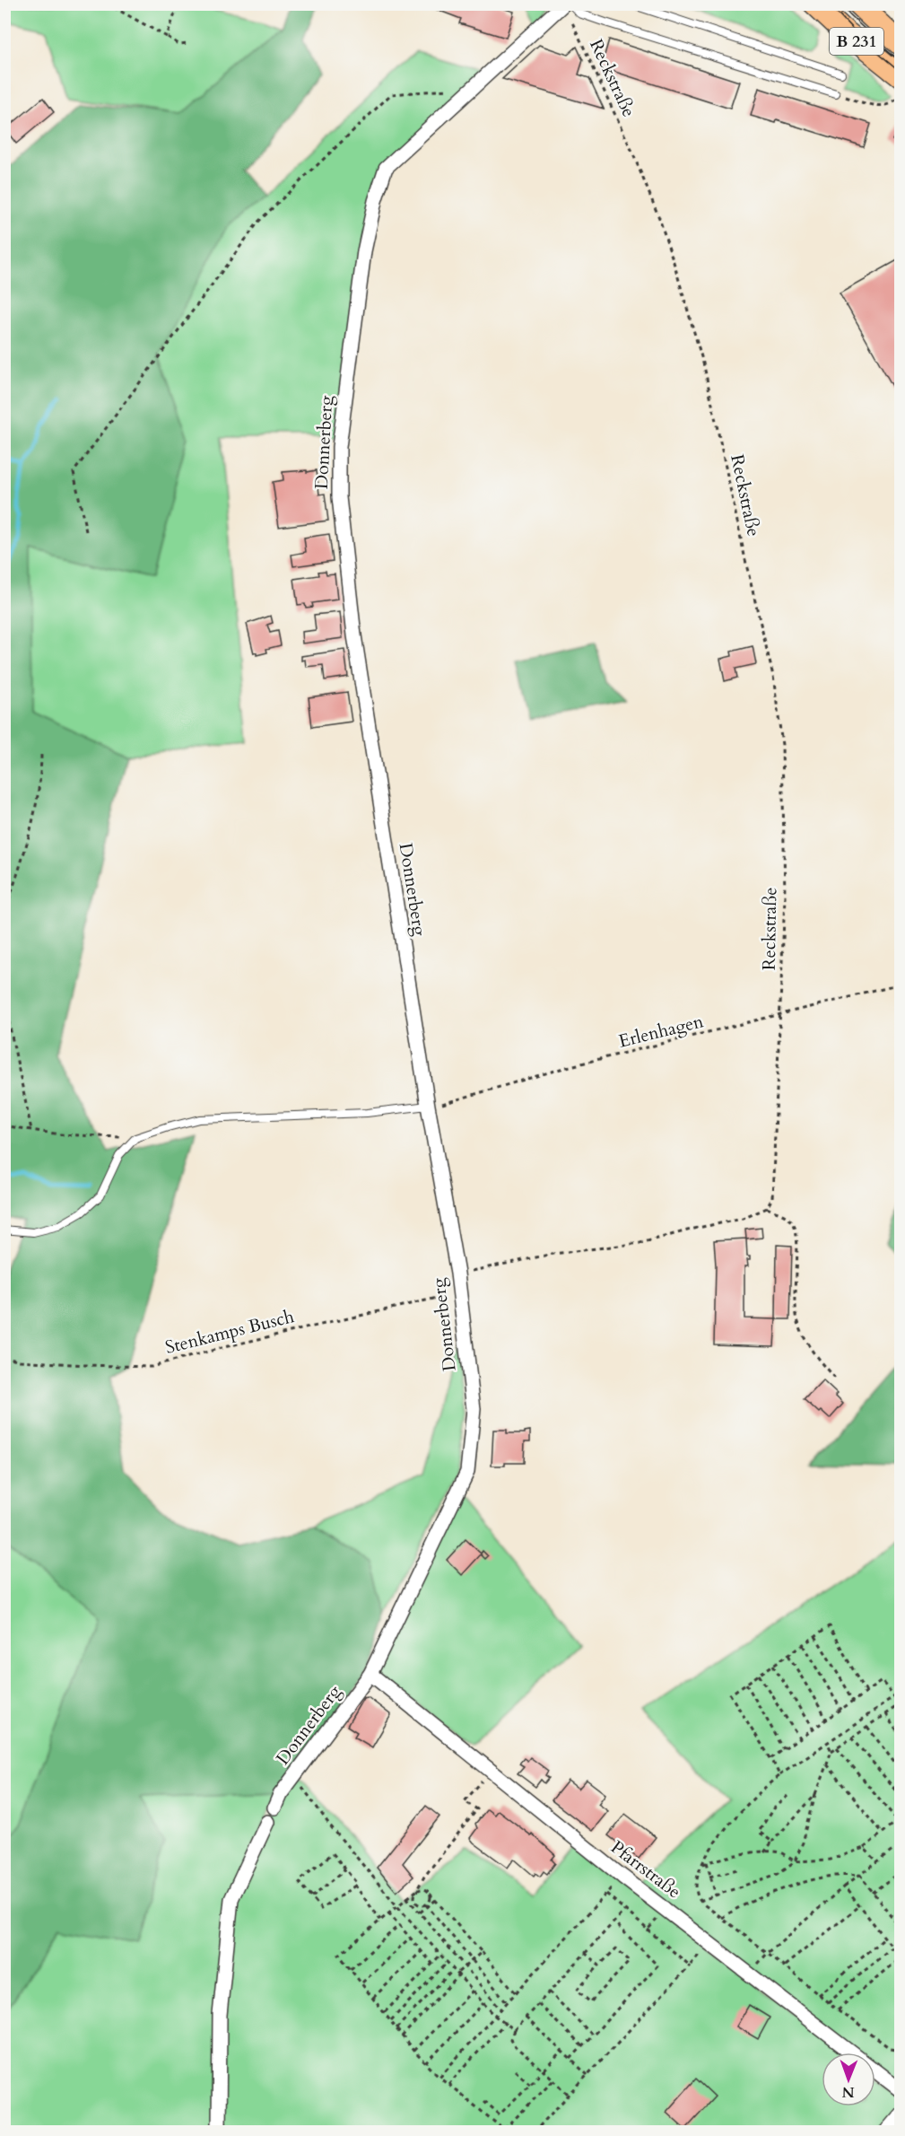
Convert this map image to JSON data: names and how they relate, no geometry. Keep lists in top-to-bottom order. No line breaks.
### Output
{"streets":{"main road":["B 231"],"street":["Donnerberg","Pfarrstraße"],"path":["Reckstraße","Erlenhagen","Stenkamps Busch"]},"crossings":[["Reckstraße","Donnerberg"],["Reckstraße","Erlenhagen"],["Donnerberg","Erlenhagen"],["Donnerberg","Stenkamps Busch"],["Donnerberg","Pfarrstraße"]],"north":"bottom"}
